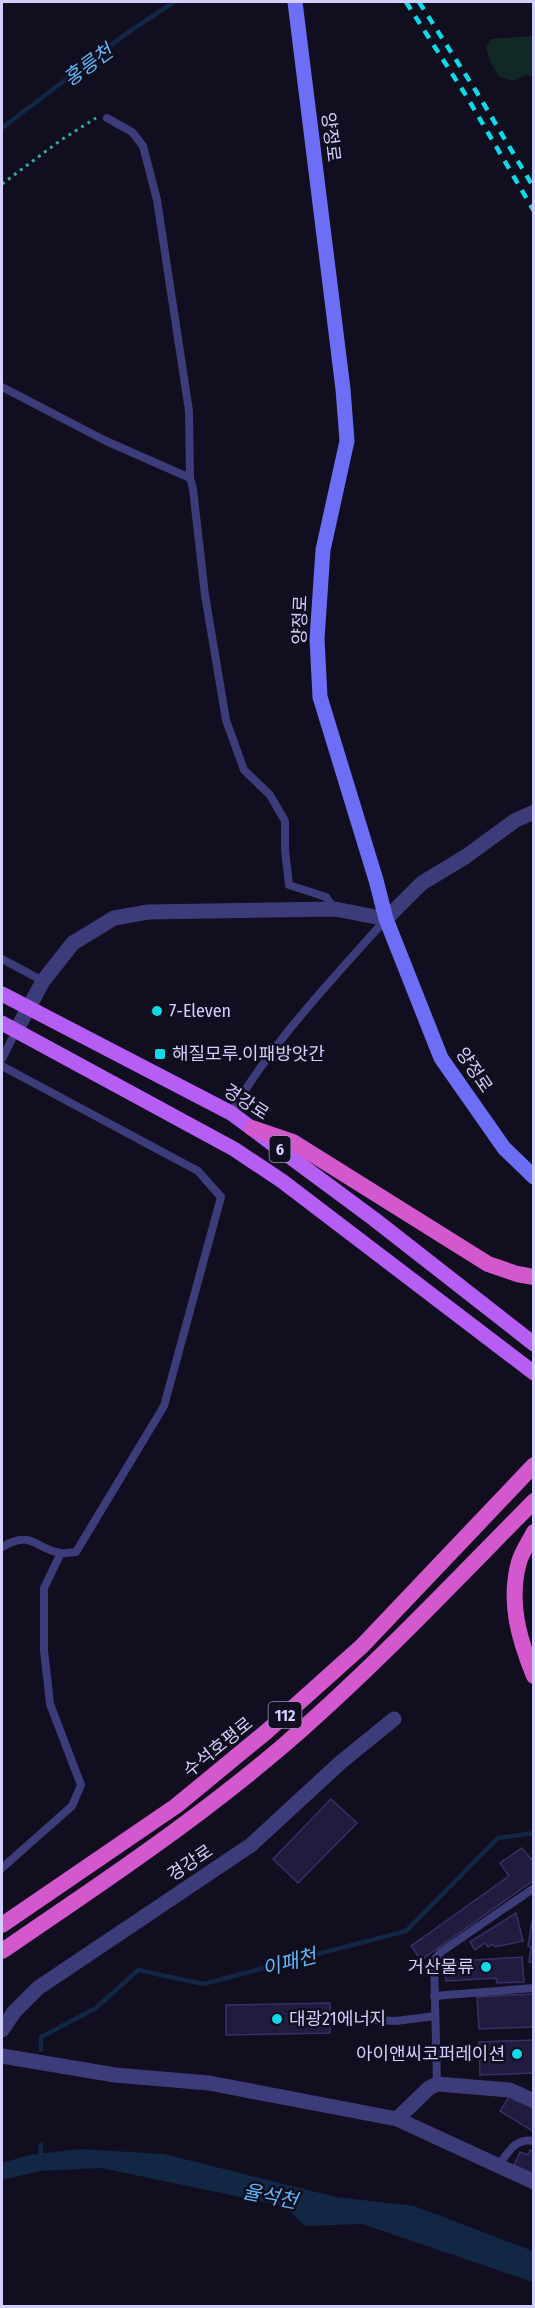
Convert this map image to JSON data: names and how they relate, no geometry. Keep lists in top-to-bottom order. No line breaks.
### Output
{"streets":{"highway":["112","수석호평로"],"main road":["양정로","경강로","6"]},"water":["홍릉천","이패천","율석천"],"places":{"other":["7-Eleven","거산물류","대광21에너지","아이앤씨코퍼레이션"],"transit":["해질모루.이패방앗간"]}}
